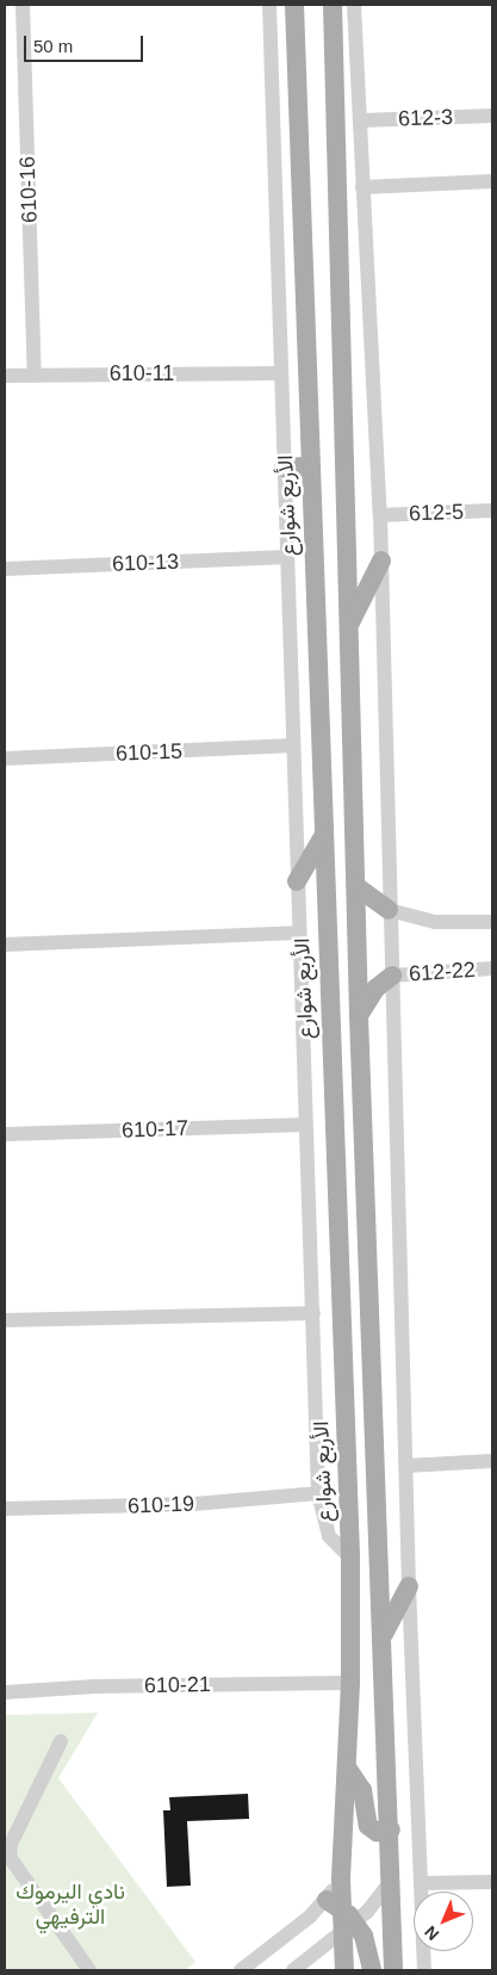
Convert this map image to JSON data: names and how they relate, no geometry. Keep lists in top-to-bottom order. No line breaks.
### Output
{"streets":{"main road":["الأربع شوارع"],"street":["612-3","610-16","610-11","612-5","610-13","610-15","612-22","610-17","610-19","610-21"]},"crossings":[["610-16","610-11"],["الأربع شوارع","610-21"]],"parks":["نادي اليرموك الترفيهي"],"scale_bar":"50 m","north":"bottom left"}
